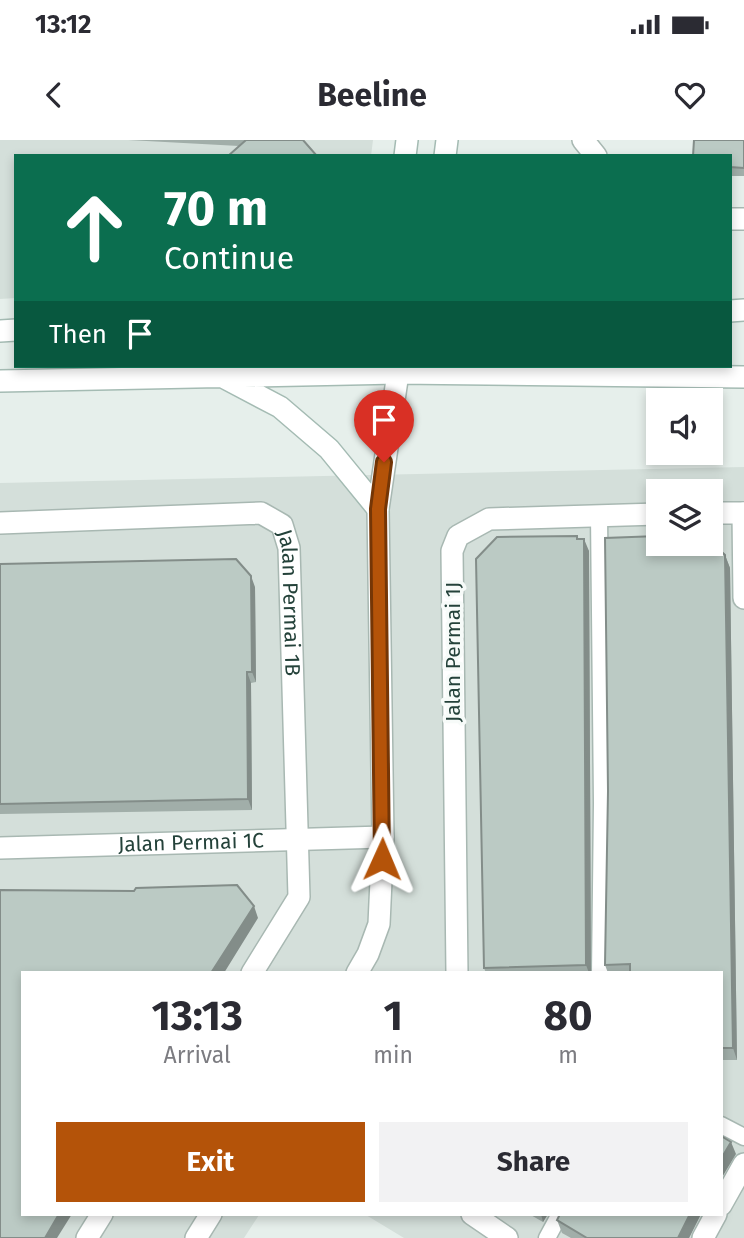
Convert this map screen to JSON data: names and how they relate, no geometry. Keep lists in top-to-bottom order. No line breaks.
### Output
{"streets":{"street":["Jalan Permai 1B","Jalan Permai 1J","Jalan Permai 1C"]},"crossings":[["Jalan Permai 1B","Jalan Permai 1C"]],"page":{"status":"13:12","header":"Beeline","turn":["70 m","Continue"],"then":"Then","eta":["13:13","Arrival","1","min","80","m"],"buttons":["Exit","Share"]}}
